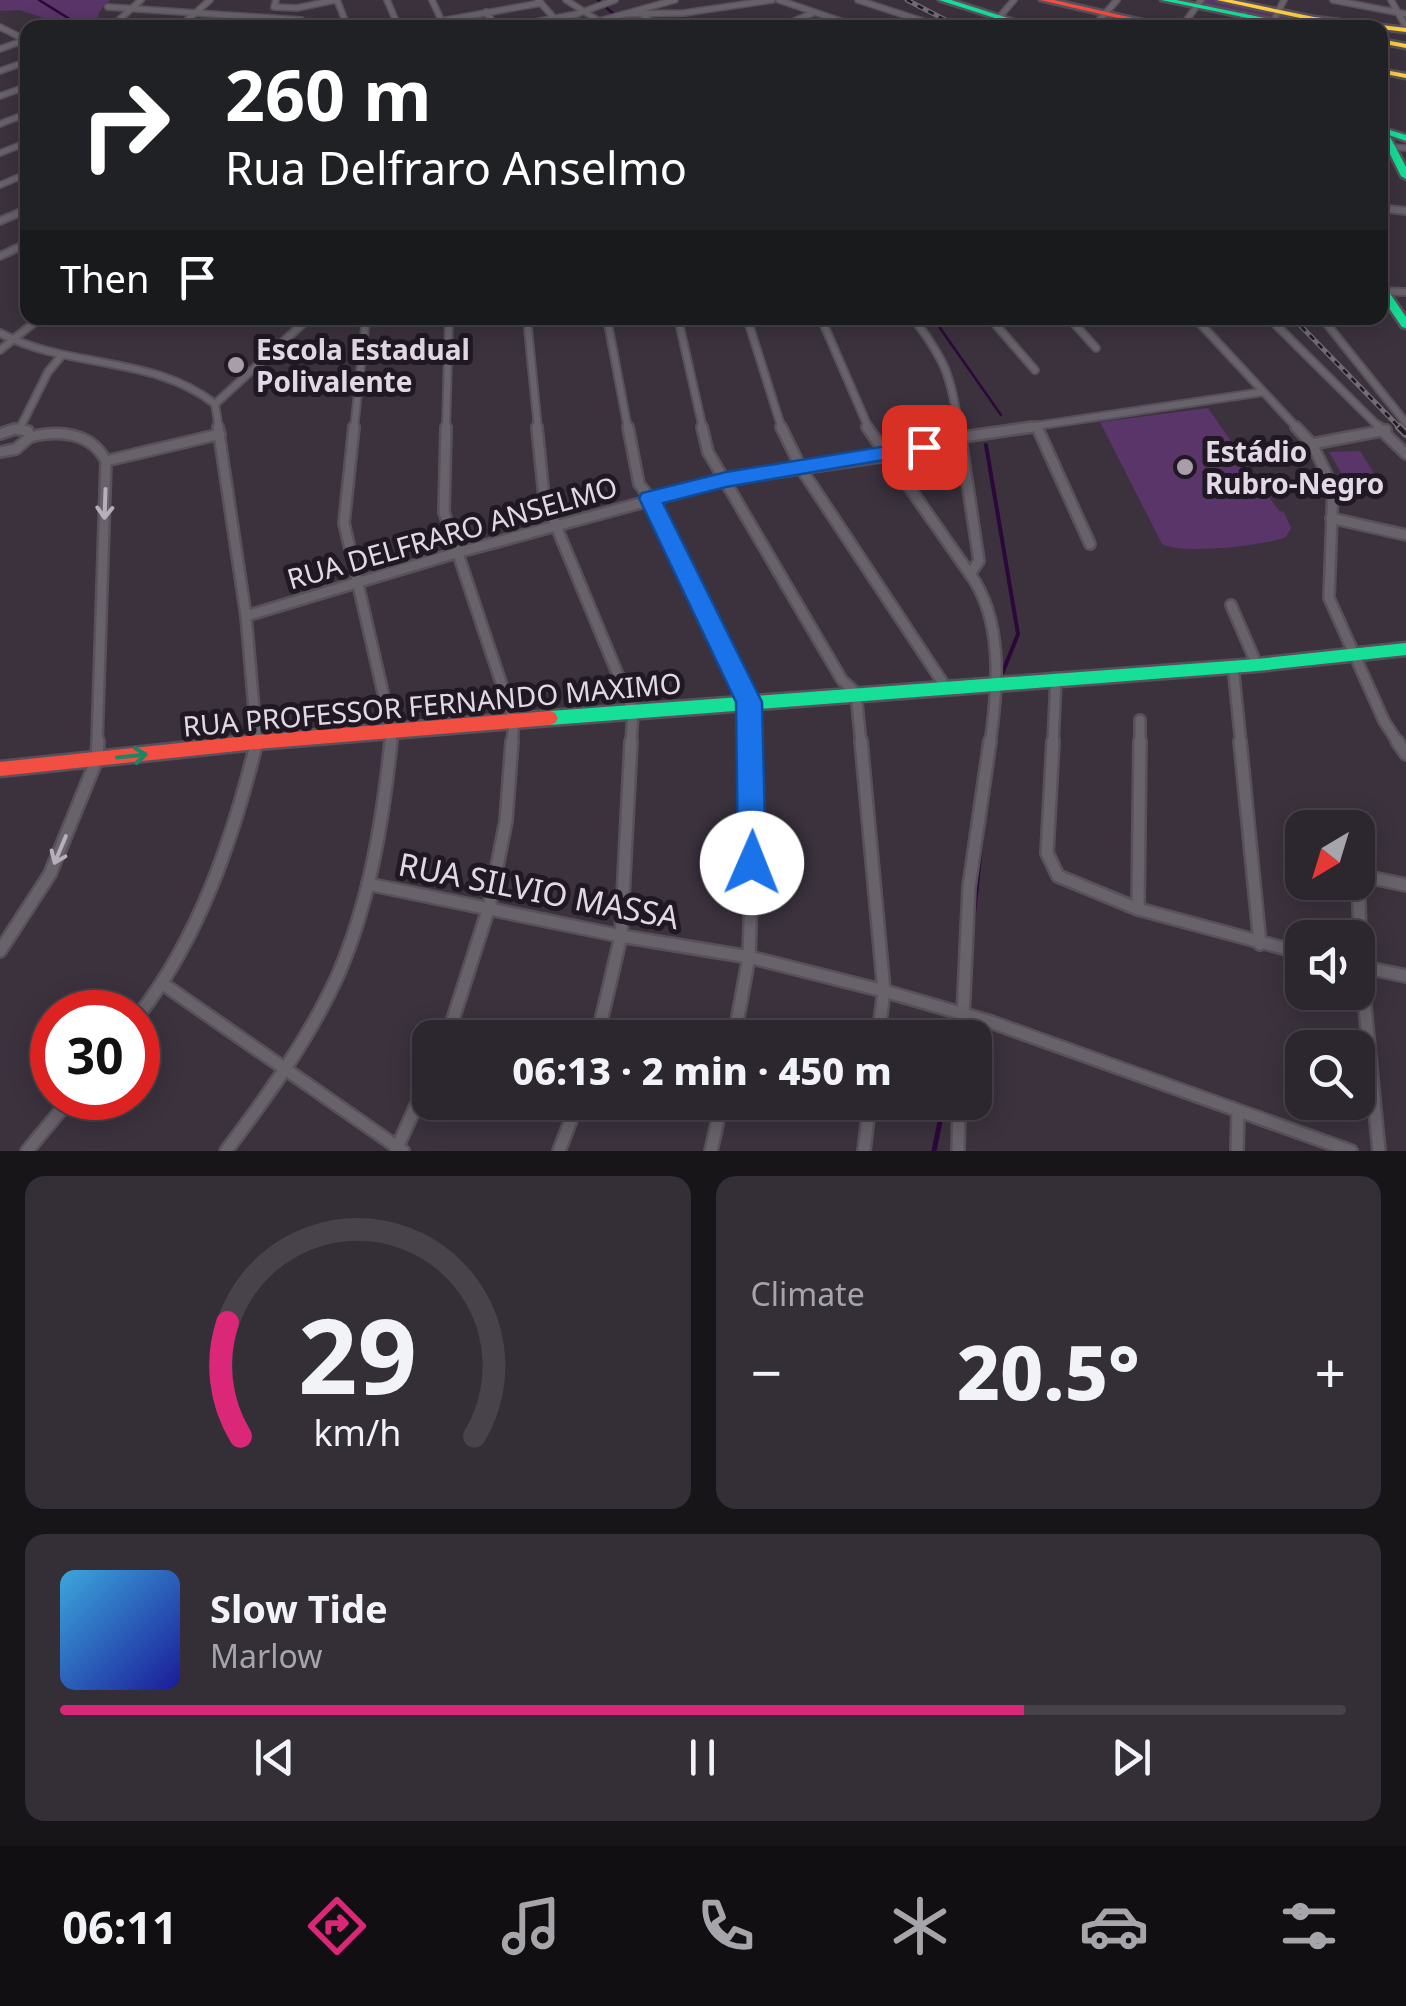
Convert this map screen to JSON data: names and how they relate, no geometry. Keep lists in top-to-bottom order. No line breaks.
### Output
{"streets":{"main road":["RUA PROFESSOR FERNANDO MAXIMO"],"street":["RUA DELFRARO ANSELMO","RUA SILVIO MASSA"]},"places":["Escola Estadual Polivalente","Estádio Rubro-Negro"],"north":"bottom left","page":{"turn":["260 m","Rua Delfraro Anselmo"],"then":"Then","limit":"30","trip":"06:13 · 2 min · 450 m","tile":"Climate","heat":["−","20.5°","+"],"song":["Slow Tide","Marlow"],"tabs":"06:11","gauge":["29","km/h"]}}
